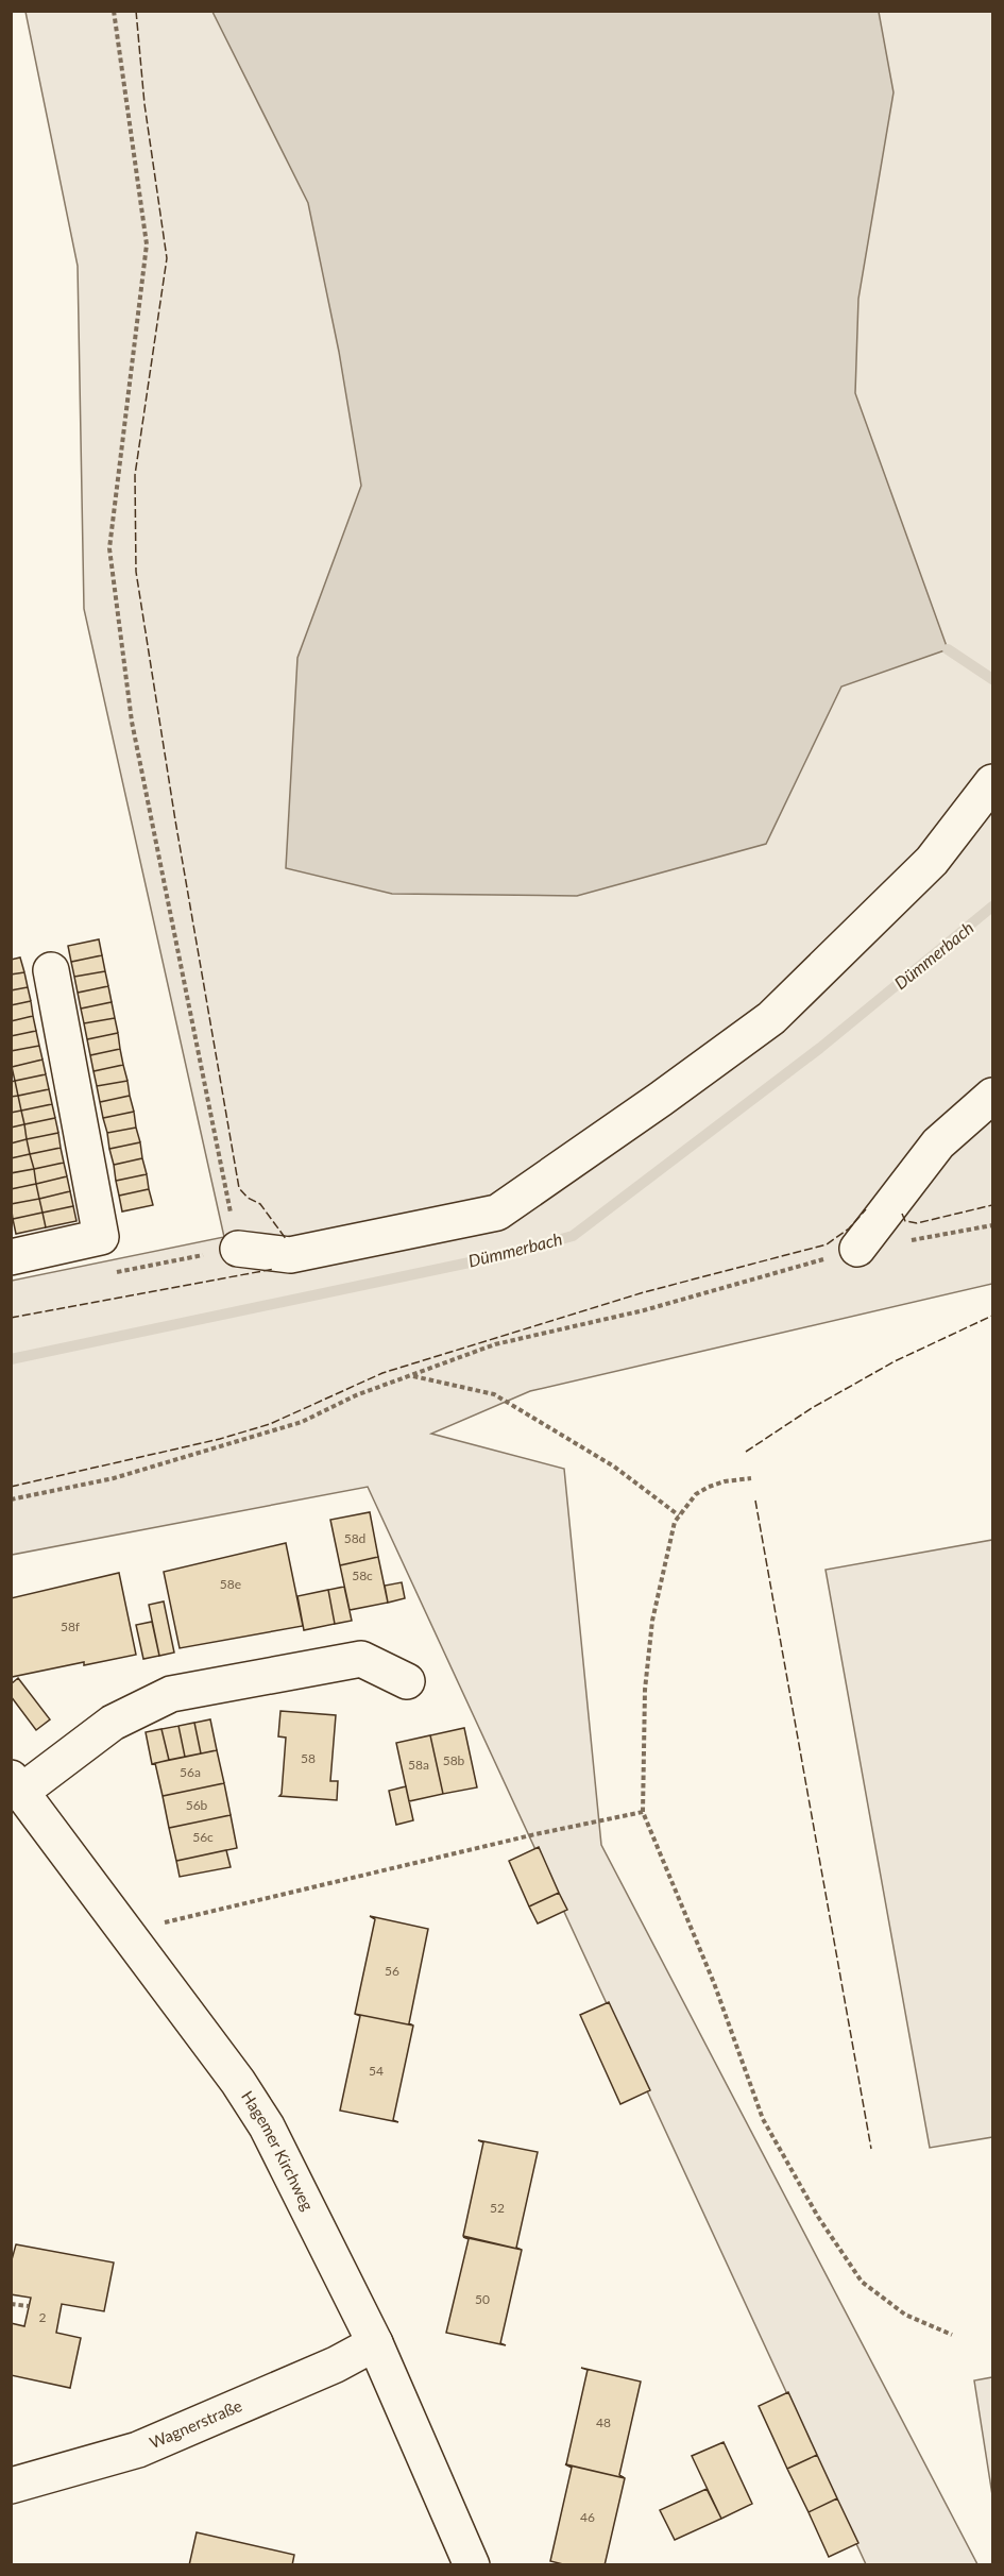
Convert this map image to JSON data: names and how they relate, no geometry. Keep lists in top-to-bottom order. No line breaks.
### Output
{"streets":{"street":["Hagemer Kirchweg","Wagnerstraße"]},"crossings":[["Hagemer Kirchweg","Wagnerstraße"]],"water":["Dümmerbach"],"house_numbers":["58d","58c","58e","58f","58","58b","58a","56a","56b","56c","56","54","52","50","2","48","46"]}
